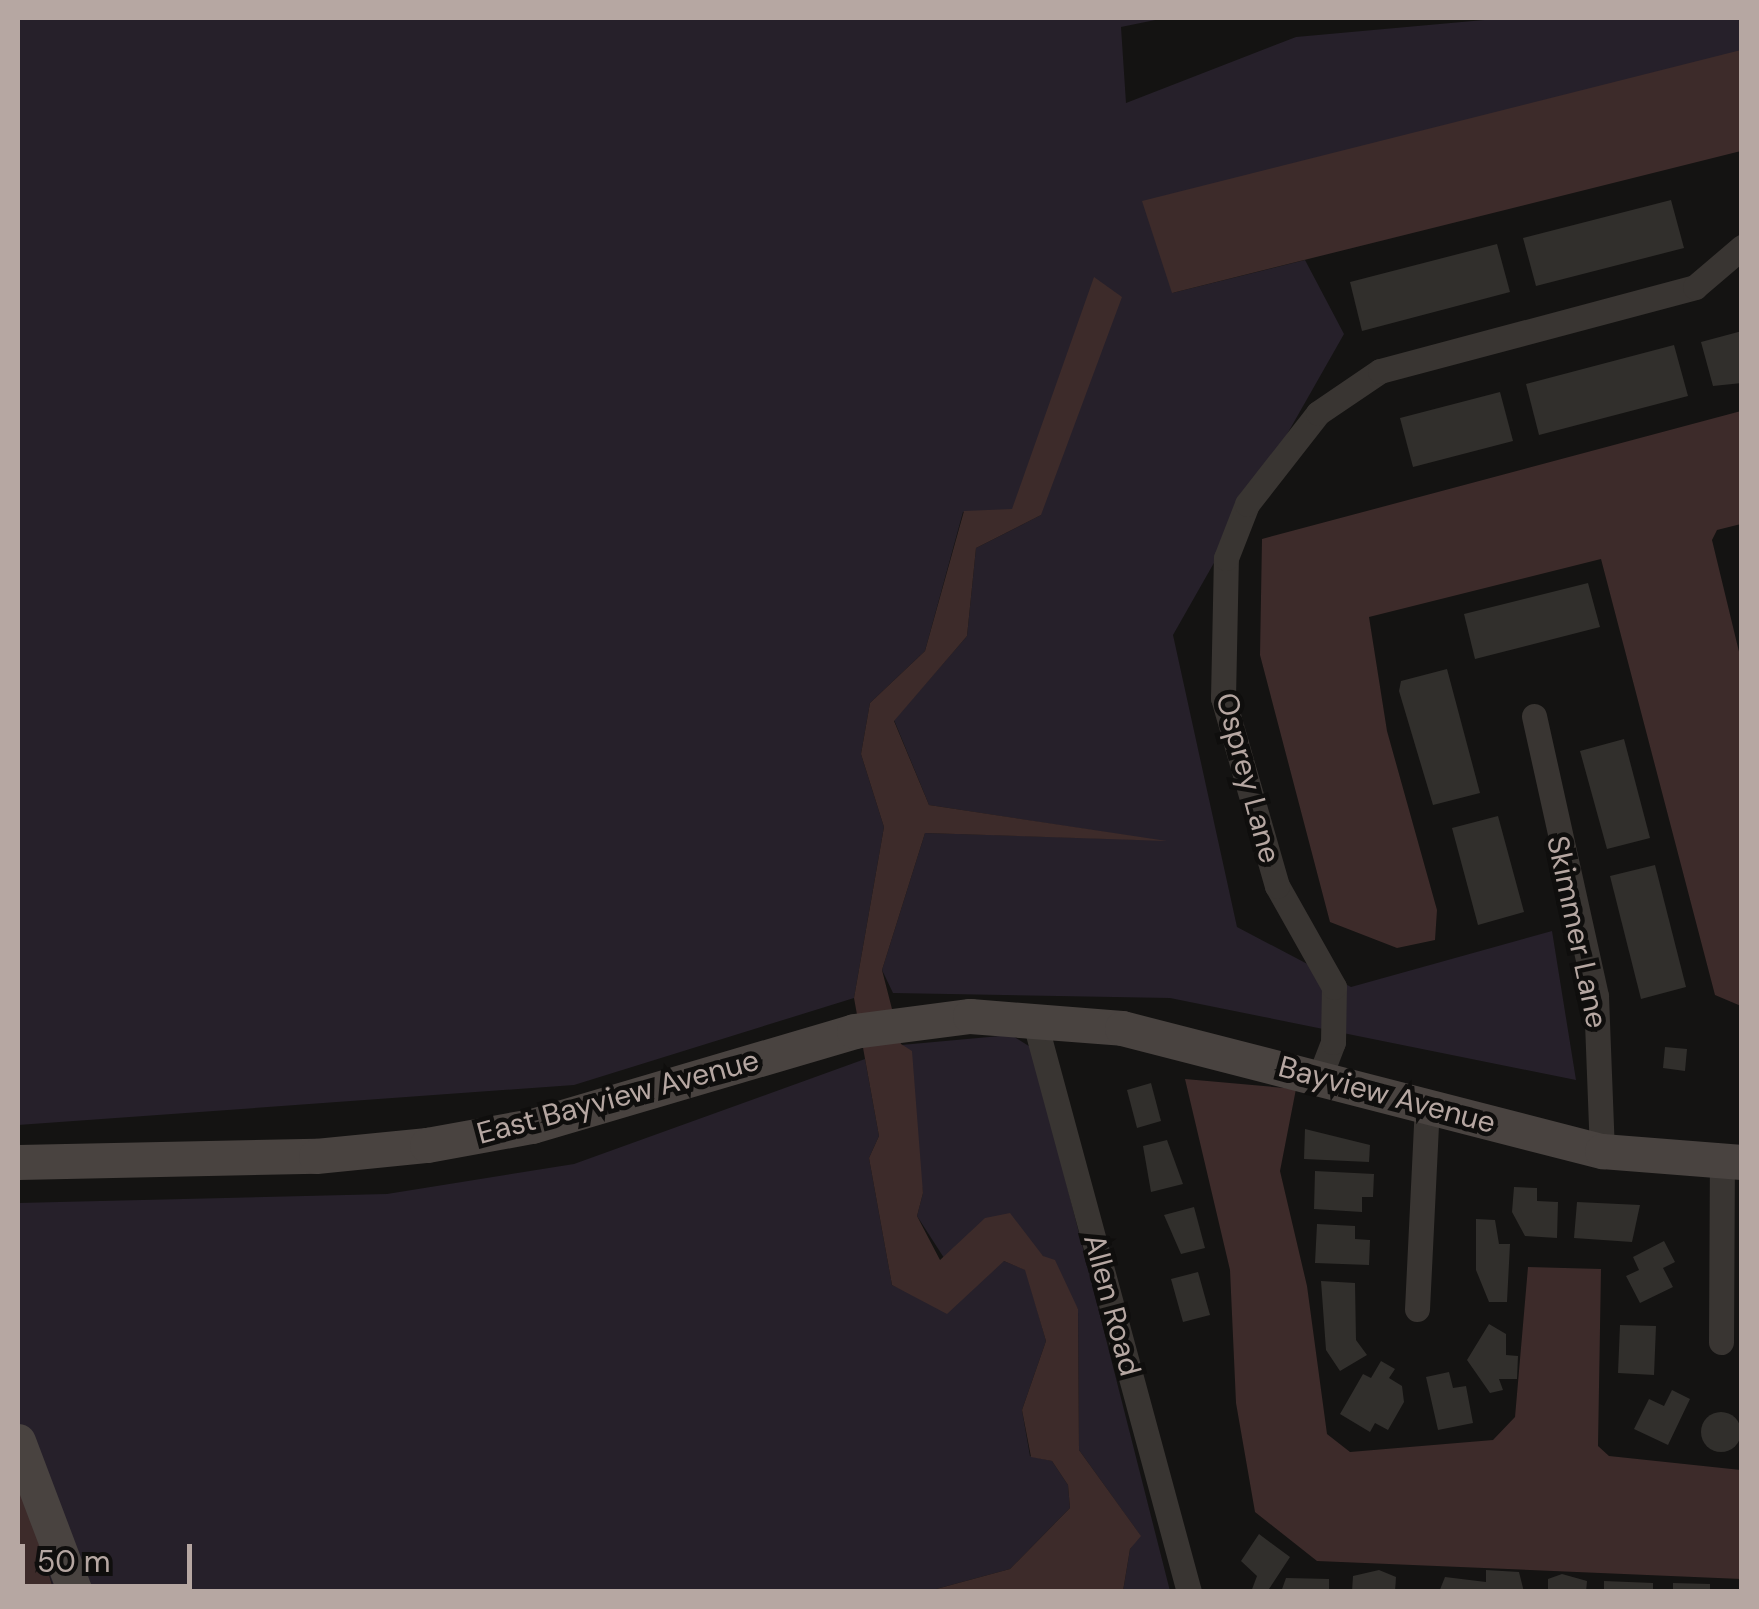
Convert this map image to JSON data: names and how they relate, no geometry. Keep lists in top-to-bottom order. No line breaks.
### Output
{"streets":{"main road":["Bayview Avenue","East Bayview Avenue"],"street":["Osprey Lane","Skimmer Lane","Allen Road"]},"crossings":[["Osprey Lane","Bayview Avenue"],["Skimmer Lane","Bayview Avenue"],["Bayview Avenue","East Bayview Avenue"],["Bayview Avenue","Allen Road"],["East Bayview Avenue","Allen Road"]],"scale_bar":"50 m"}
